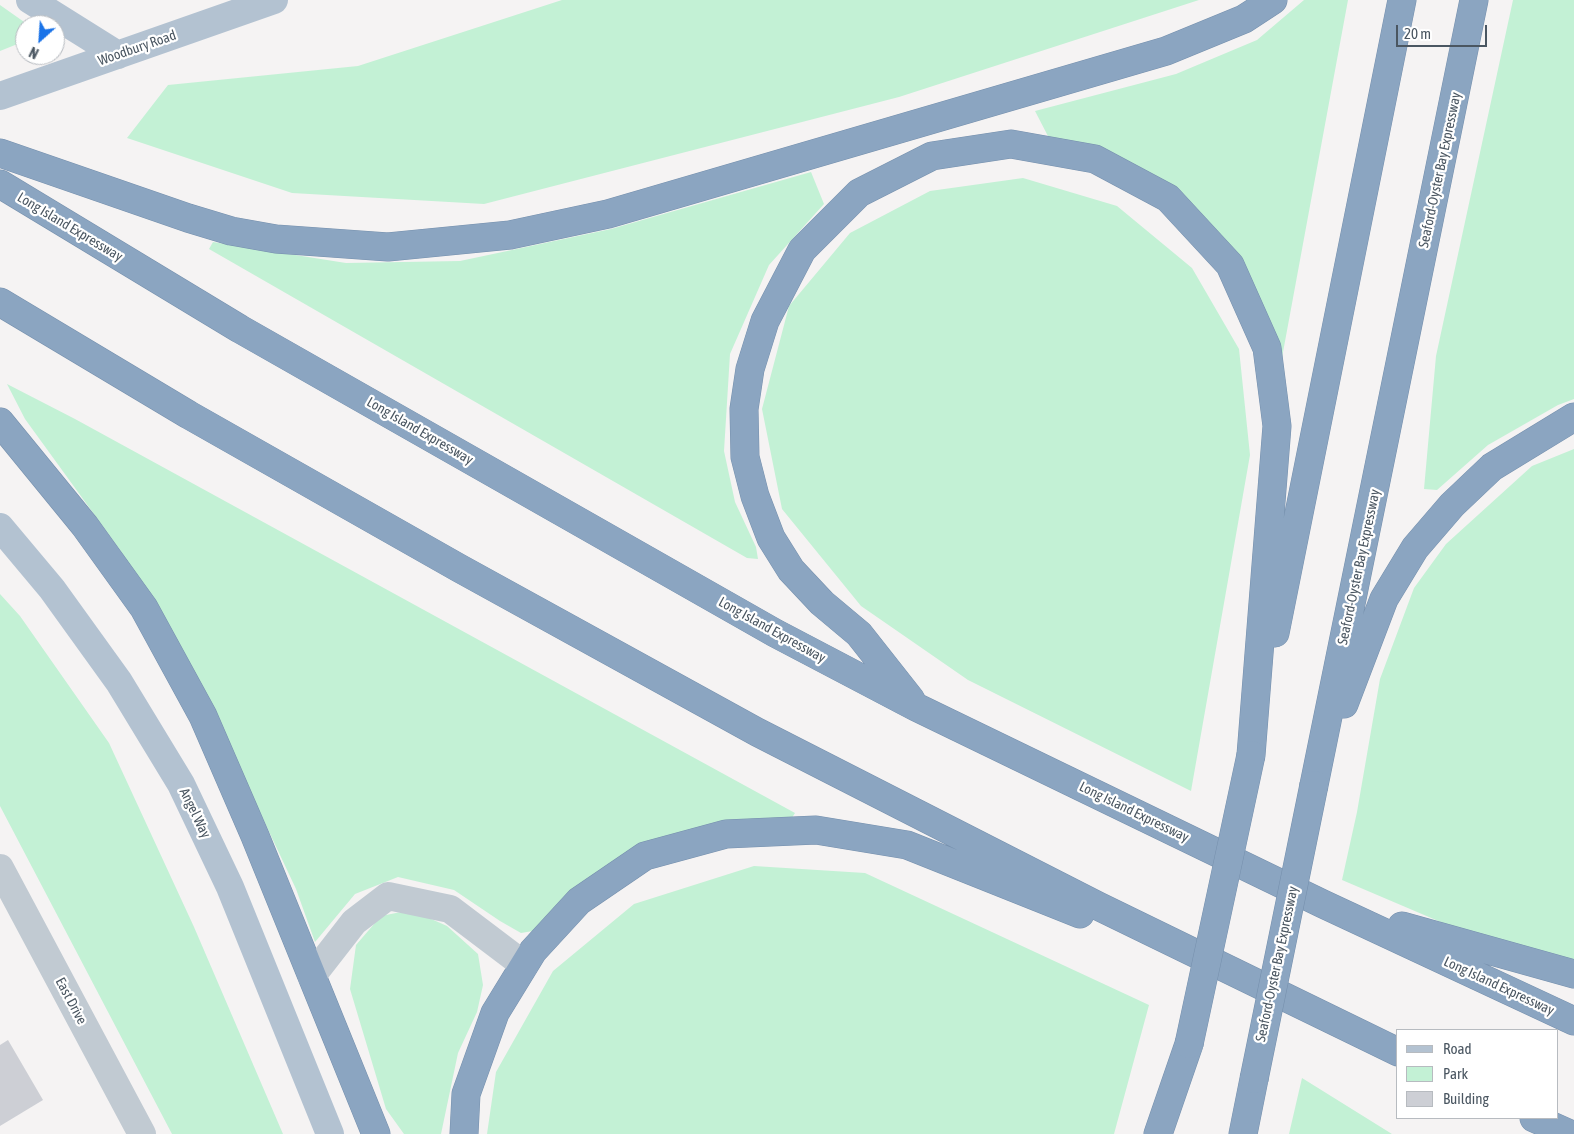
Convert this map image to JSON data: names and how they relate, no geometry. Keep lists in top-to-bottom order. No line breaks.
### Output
{"streets":{"highway":["Seaford-Oyster Bay Expressway","Long Island Expressway"],"main road":["Woodbury Road","Angel Way"],"street":["East Drive"]},"legend":["Road","Park","Building"],"scale_bar":"20 m","north":"bottom left"}
